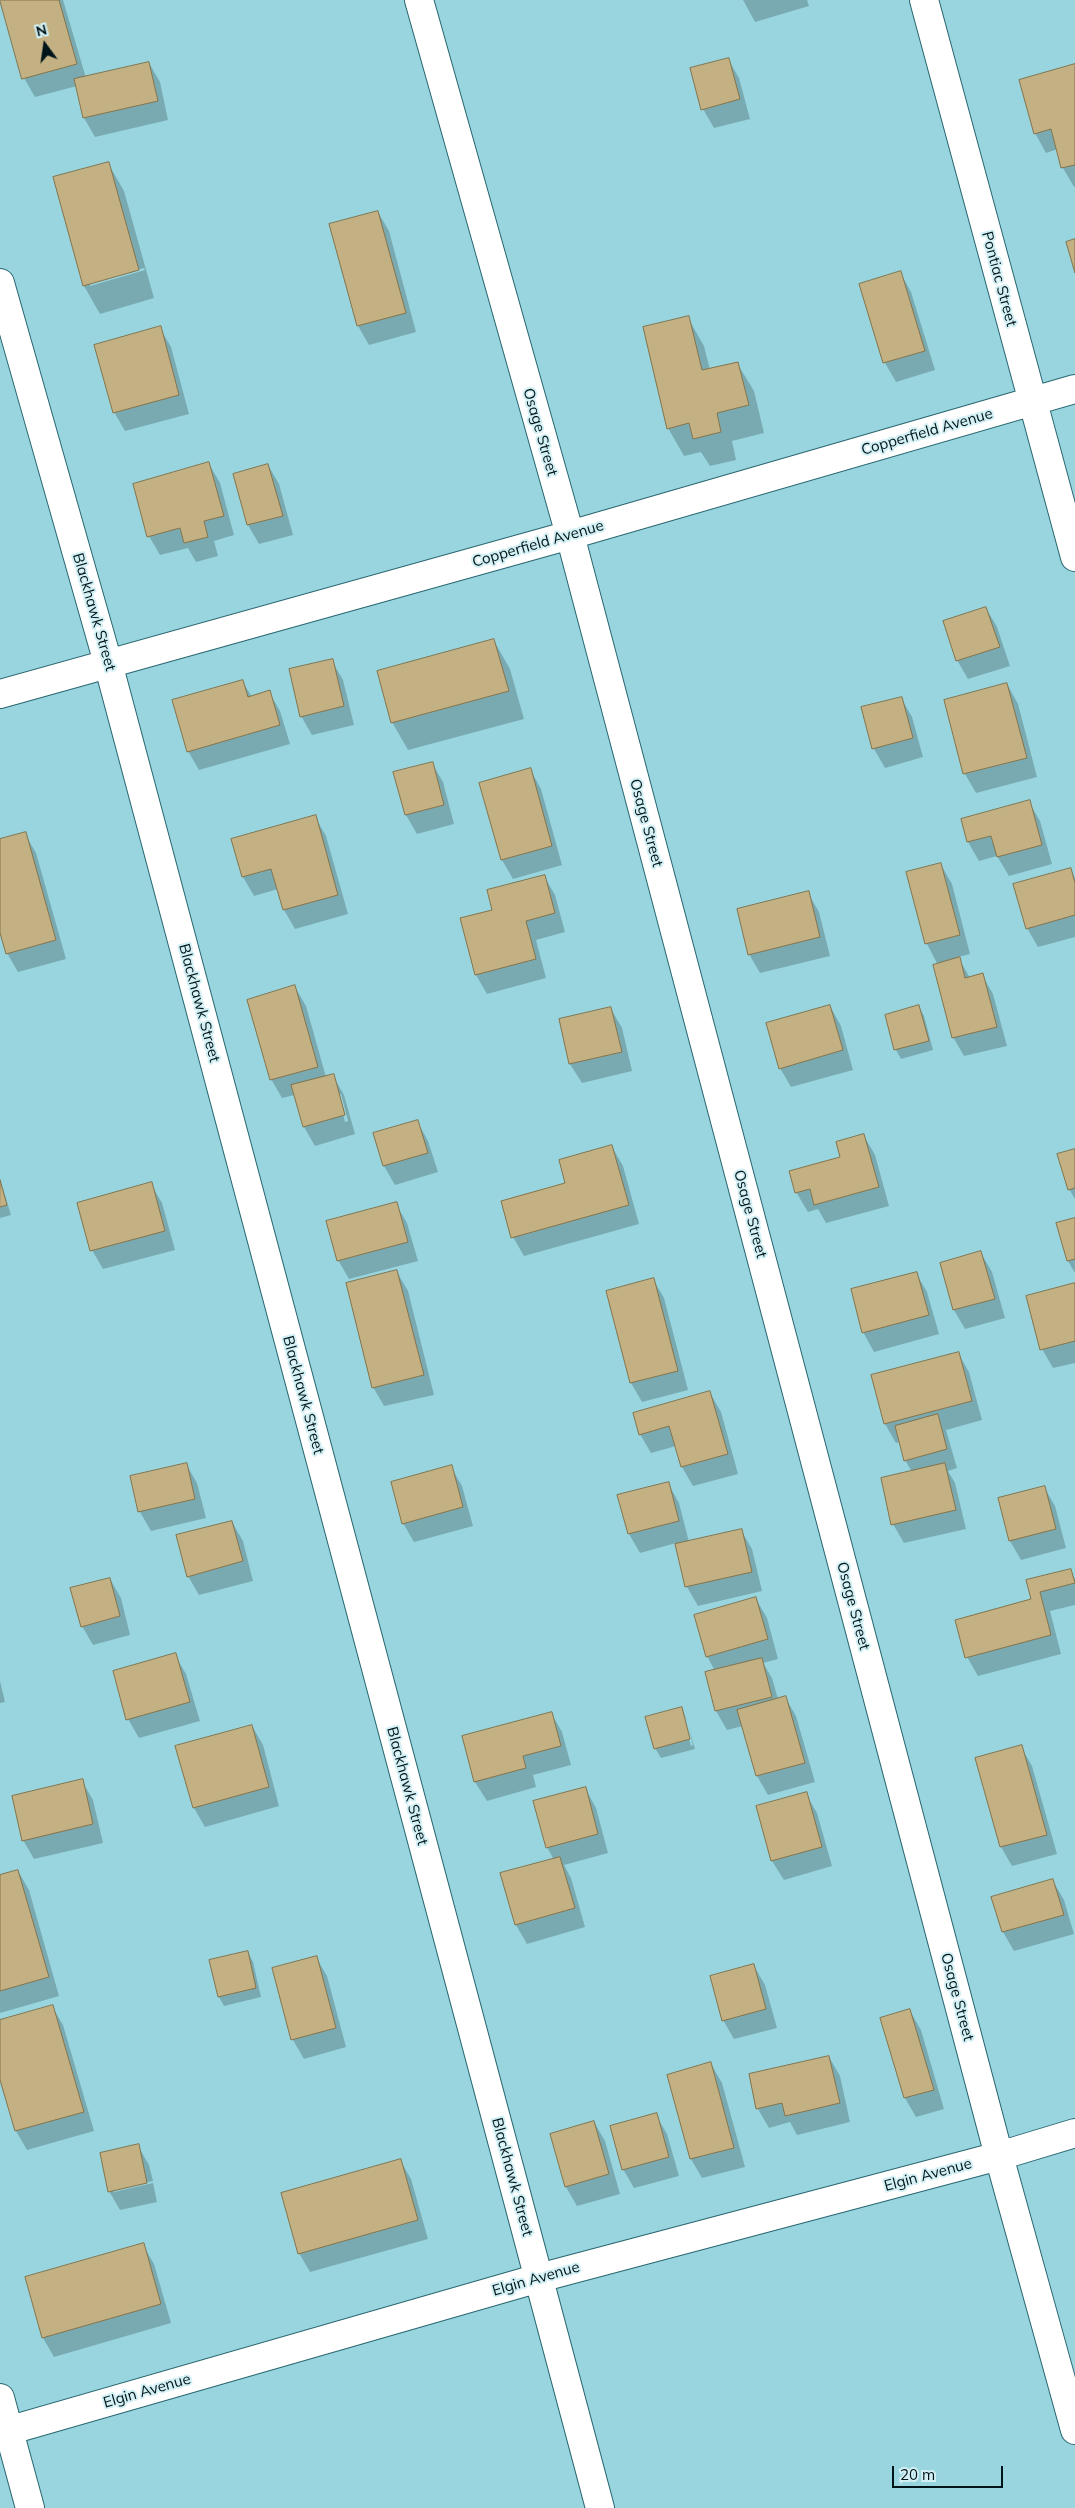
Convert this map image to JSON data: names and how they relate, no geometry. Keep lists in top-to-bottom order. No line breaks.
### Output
{"streets":{"street":["Pontiac Street","Osage Street","Copperfield Avenue","Blackhawk Street","Elgin Avenue"]},"crossings":[["Pontiac Street","Copperfield Avenue"],["Osage Street","Copperfield Avenue"],["Osage Street","Elgin Avenue"],["Copperfield Avenue","Blackhawk Street"],["Blackhawk Street","Elgin Avenue"]],"scale_bar":"20 m","north":"top"}
